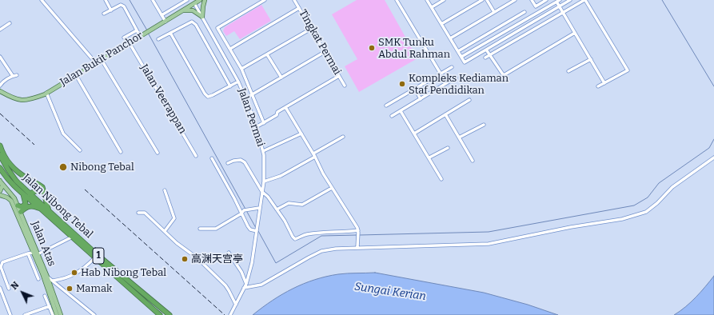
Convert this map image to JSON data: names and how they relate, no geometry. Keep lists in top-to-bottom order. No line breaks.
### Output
{"streets":{"highway":["Jalan Nibong Tebal","1"],"main road":["Jalan Bukit Panchor","Jalan Atas"],"street":["Tingkat Permai","Jalan Veerappan","Jalan Permai"]},"crossings":[["Jalan Bukit Panchor","Jalan Veerappan"],["Jalan Bukit Panchor","Jalan Permai"]],"water":["Sungai Kerian"],"places":["SMK Tunku Abdul Rahman","Kompleks Kediaman Staf Pendidikan","Nibong Tebal","高渊天宫亭","Hab Nibong Tebal","Mamak"],"north":"top left"}
